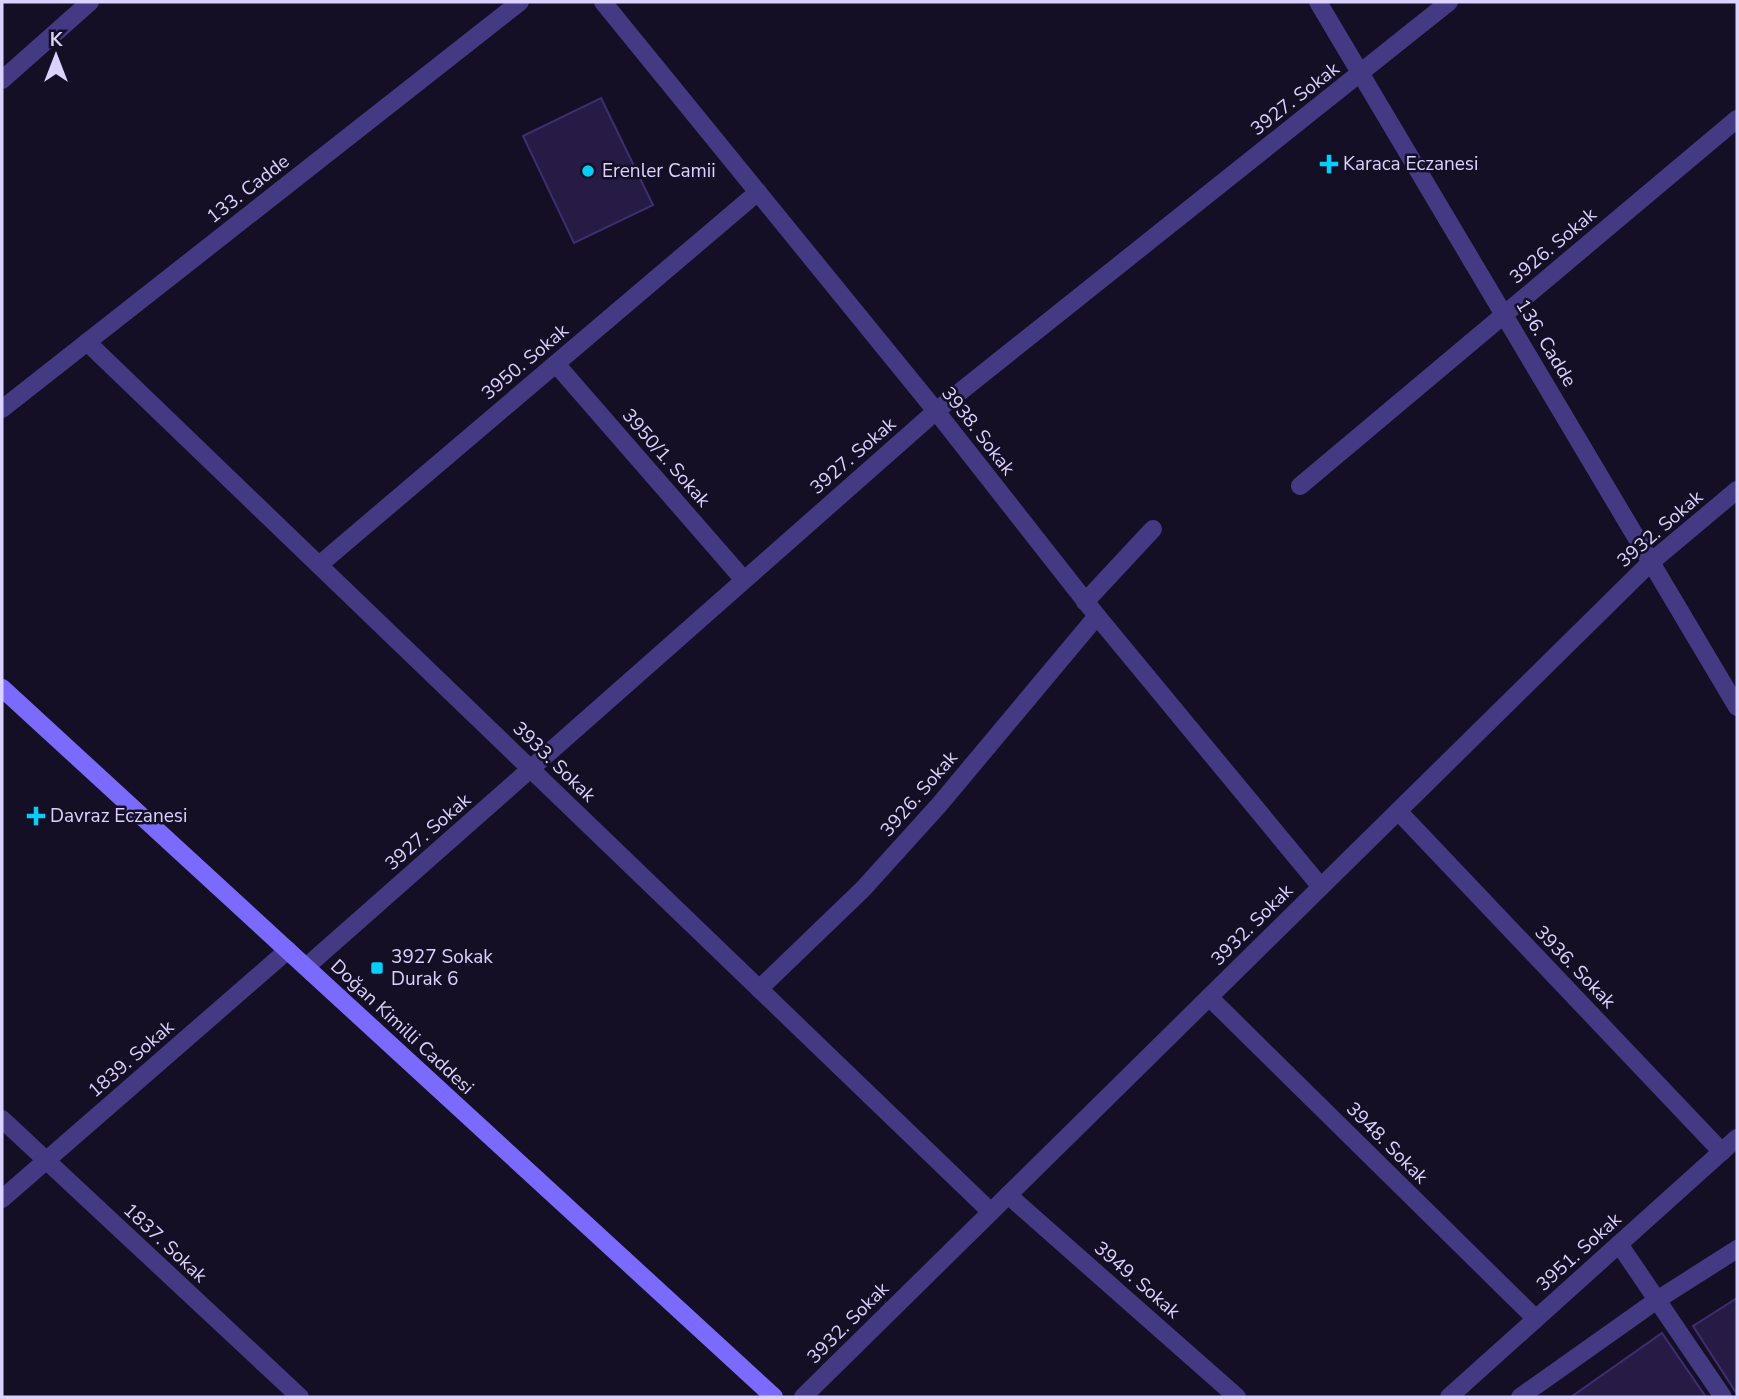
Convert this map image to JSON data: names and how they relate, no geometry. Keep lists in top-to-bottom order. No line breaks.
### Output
{"streets":{"main road":["Doğan Kimilli Caddesi"],"street":["3927. Sokak","133. Cadde","3926. Sokak","136. Cadde","3950. Sokak","3938. Sokak","3950/1. Sokak","3932. Sokak","3933. Sokak","3936. Sokak","1839. Sokak","3948. Sokak","1837. Sokak","3951. Sokak","3949. Sokak"]},"crossings":[["3927. Sokak","136. Cadde"],["3927. Sokak","3938. Sokak"],["3927. Sokak","3950/1. Sokak"],["3927. Sokak","3933. Sokak"],["3927. Sokak","Doğan Kimilli Caddesi"],["133. Cadde","3933. Sokak"],["3926. Sokak","136. Cadde"],["3926. Sokak","3938. Sokak"],["3926. Sokak","3933. Sokak"],["136. Cadde","3932. Sokak"],["3950. Sokak","3938. Sokak"],["3950. Sokak","3950/1. Sokak"],["3950. Sokak","3933. Sokak"],["3938. Sokak","3932. Sokak"],["3932. Sokak","3933. Sokak"],["3932. Sokak","3936. Sokak"],["3932. Sokak","3948. Sokak"],["3932. Sokak","3949. Sokak"],["3936. Sokak","3951. Sokak"],["Doğan Kimilli Caddesi","1839. Sokak"],["1839. Sokak","1837. Sokak"],["3948. Sokak","3951. Sokak"]],"places":{"health":["Karaca Eczanesi","Davraz Eczanesi"],"other":["Erenler Camii"],"transit":["3927 Sokak Durak 6"]},"north":"top"}
